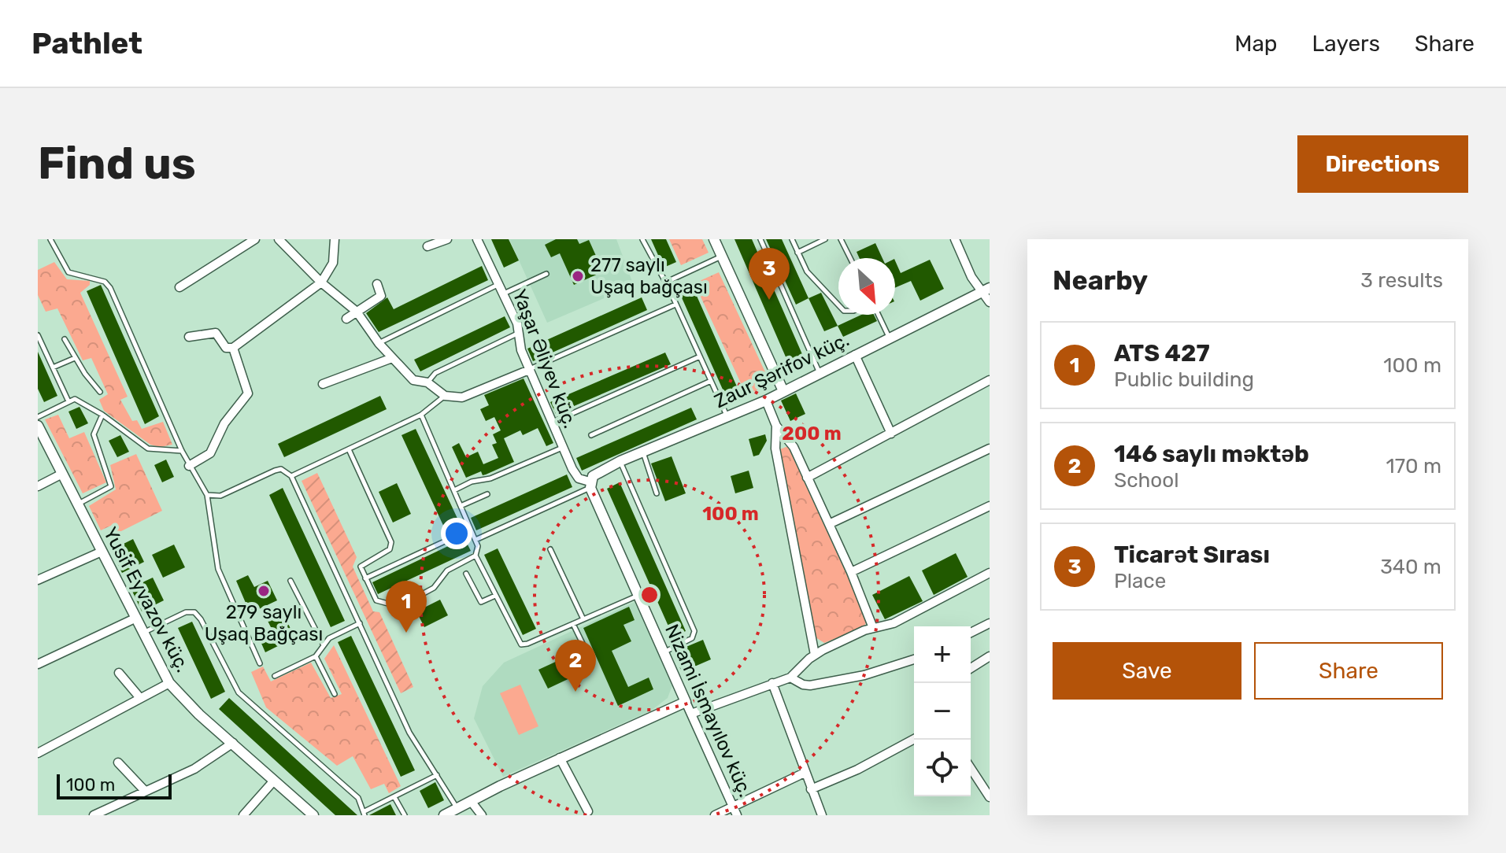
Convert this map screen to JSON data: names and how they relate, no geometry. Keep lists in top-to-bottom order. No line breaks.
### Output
{"streets":{"street":["Yaşar Əliyev küç.","Zaur Şərifov küç.","Yusif Eyvazov küç.","Nizami İsmayılov küç."]},"crossings":[["Yaşar Əliyev küç.","Zaur Şərifov küç."],["Yaşar Əliyev küç.","Nizami İsmayılov küç."],["Zaur Şərifov küç.","Nizami İsmayılov küç."]],"places":["277 saylı Uşaq bağçası","279 saylı Uşaq Bağçası"],"scale_bar":"100 m","north":"bottom right","page":{"header":"Pathlet","nav":["Map","Layers","Share"],"buttons":["Directions",["Save","Share"]],"title":"Find us","heading":["Nearby","3 results"],"pins":["3","1","2"],"list":[{"mark":"1","name":"ATS 427","note":"Public building","value":"100 m"},{"mark":"2","name":"146 saylı məktəb","note":"School","value":"170 m"},{"mark":"3","name":"Ticarət Sırası","note":"Place","value":"340 m"}],"map_buttons":["+","−"],"scale":"100 m"},"rings":["200 m","100 m"]}
